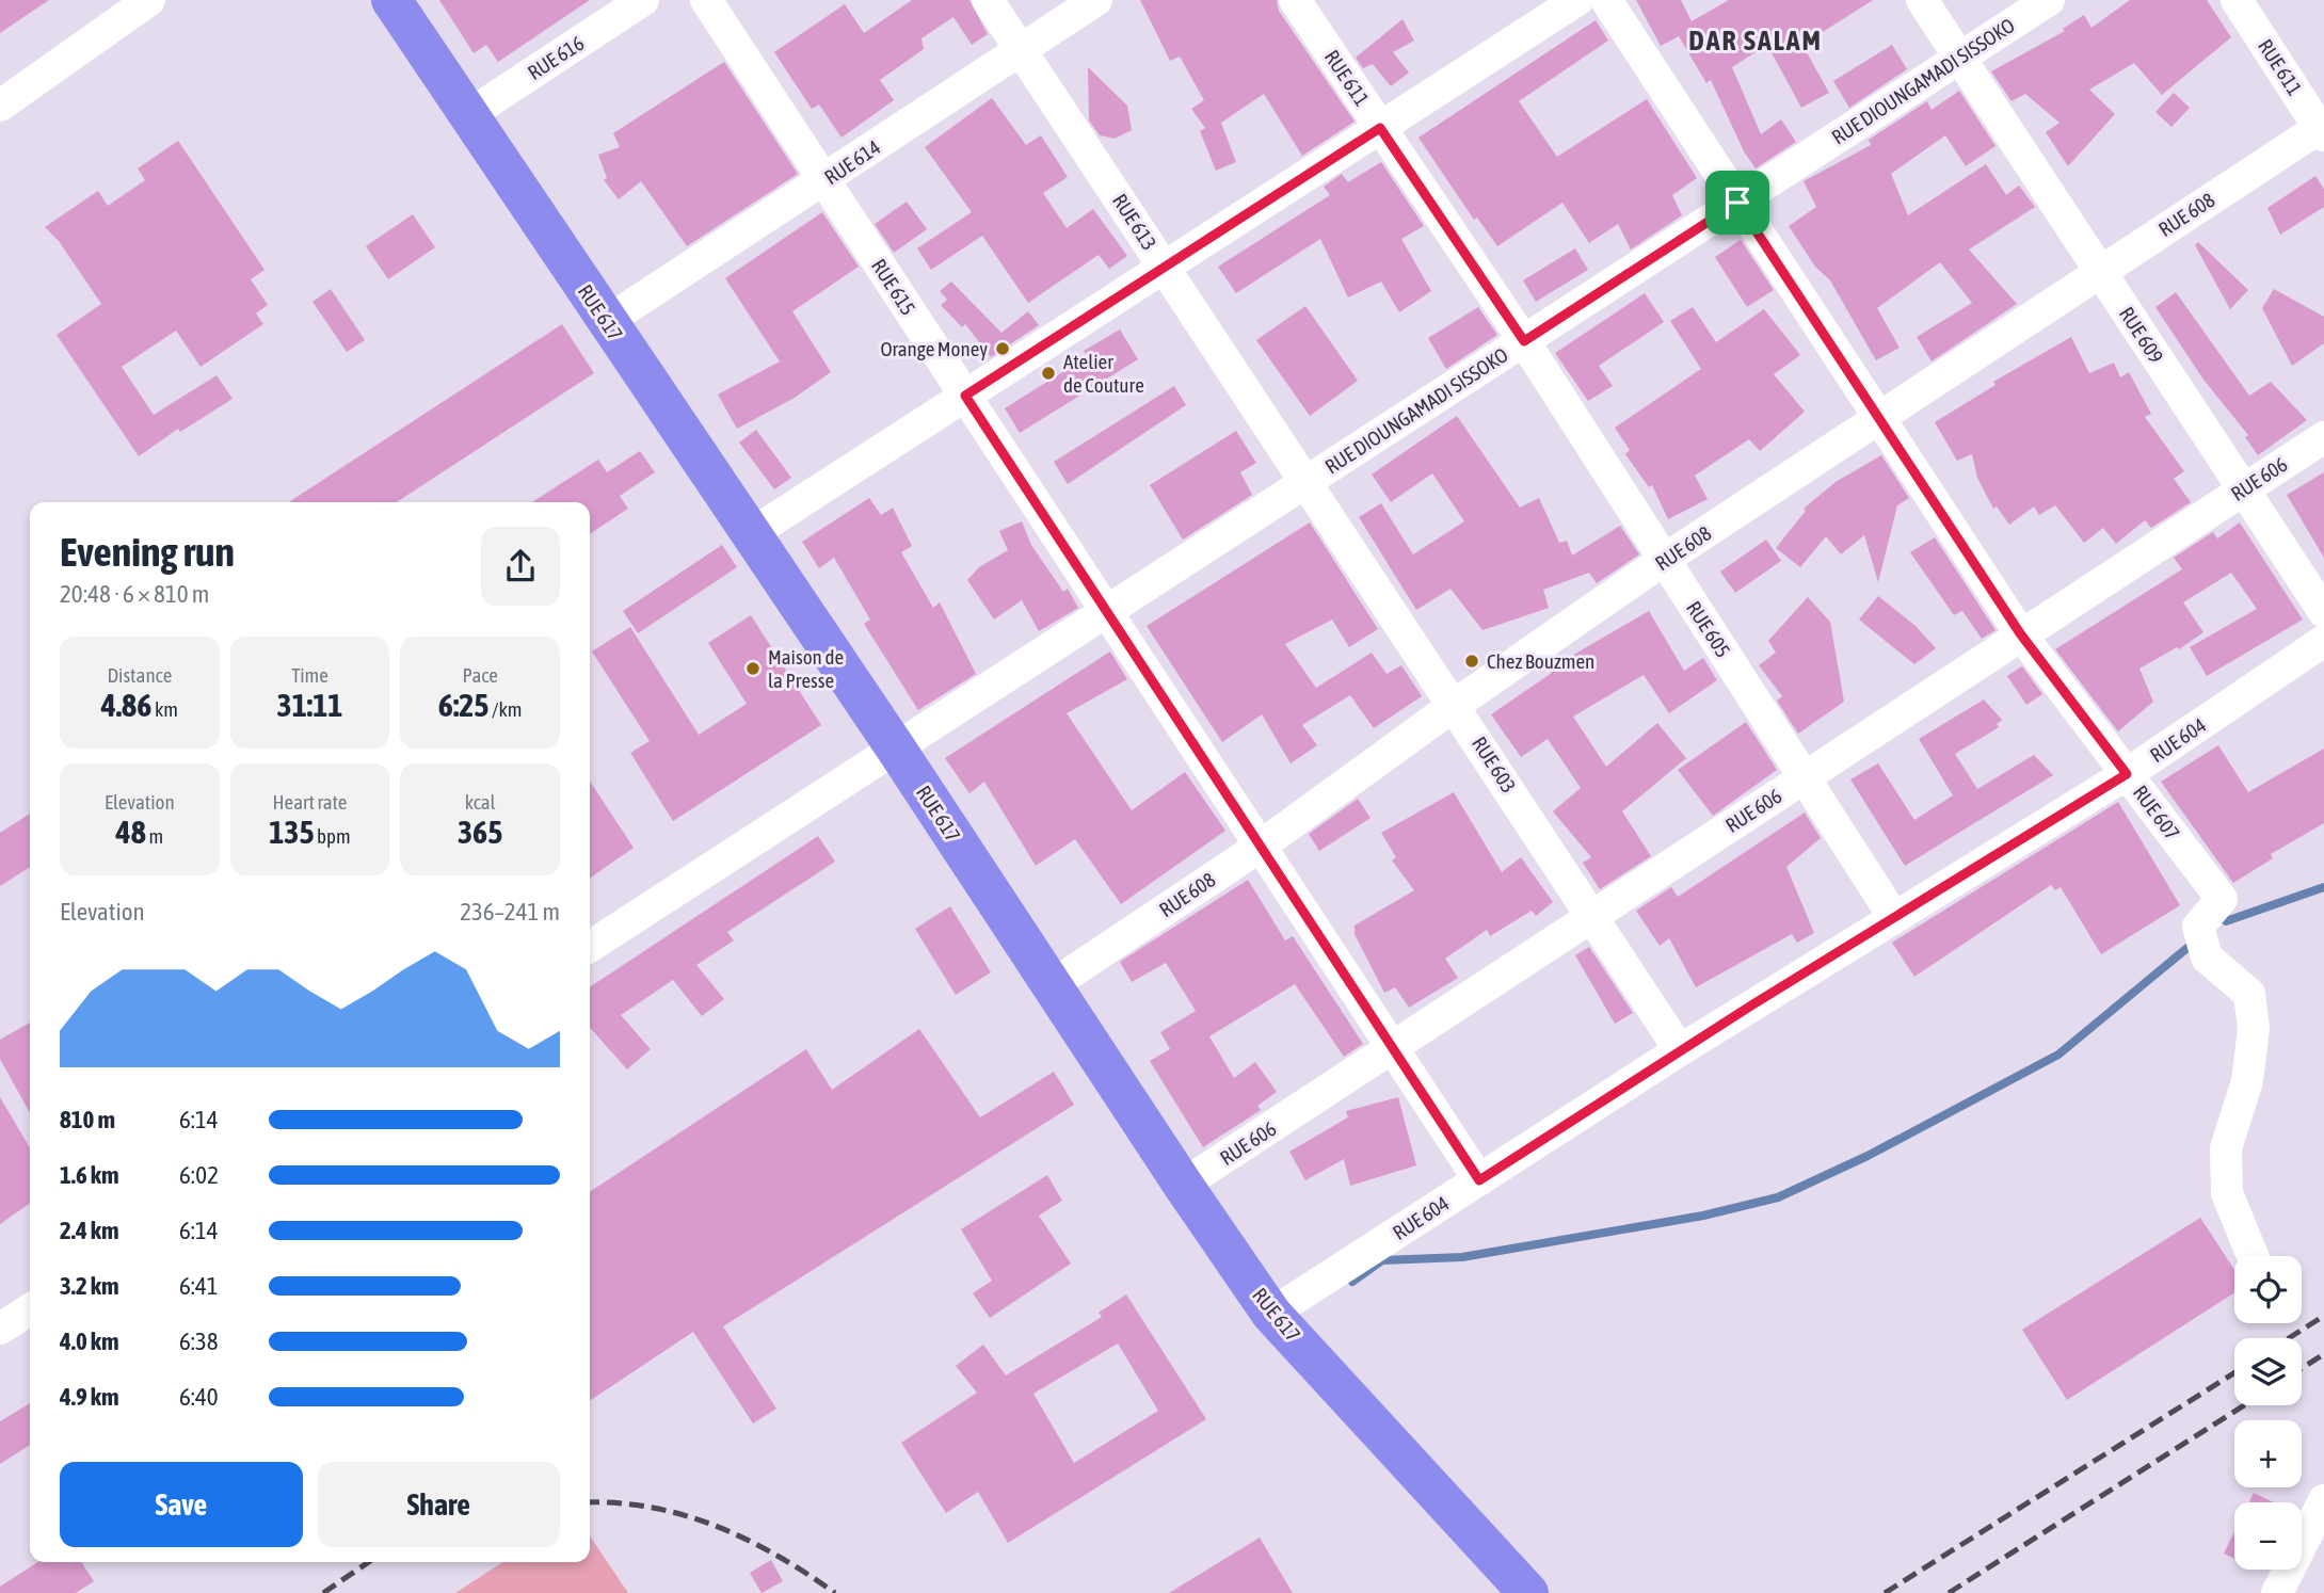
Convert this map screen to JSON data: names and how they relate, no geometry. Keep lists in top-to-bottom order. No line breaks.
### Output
{"streets":{"highway":["RUE 617"],"street":["RUE 616","RUE 611","RUE DIOUNGAMADI SISSOKO","RUE 614","RUE 608","RUE 613","RUE 615","RUE 609","RUE 606","RUE 605","RUE 604","RUE 603","RUE 607"]},"crossings":[["RUE 616","RUE 617"],["RUE 611","RUE DIOUNGAMADI SISSOKO"],["RUE 611","RUE 608"],["RUE 611","RUE 605"],["RUE DIOUNGAMADI SISSOKO","RUE 613"],["RUE DIOUNGAMADI SISSOKO","RUE 615"],["RUE DIOUNGAMADI SISSOKO","RUE 617"],["RUE DIOUNGAMADI SISSOKO","RUE 609"],["RUE DIOUNGAMADI SISSOKO","RUE 605"],["RUE DIOUNGAMADI SISSOKO","RUE 603"],["RUE DIOUNGAMADI SISSOKO","RUE 607"],["RUE 614","RUE 613"],["RUE 614","RUE 615"],["RUE 614","RUE 617"],["RUE 608","RUE 615"],["RUE 608","RUE 617"],["RUE 608","RUE 609"],["RUE 608","RUE 605"],["RUE 608","RUE 603"],["RUE 608","RUE 607"],["RUE 613","RUE 603"],["RUE 615","RUE 606"],["RUE 615","RUE 604"],["RUE 617","RUE 606"],["RUE 617","RUE 604"],["RUE 609","RUE 606"],["RUE 606","RUE 605"],["RUE 606","RUE 603"],["RUE 606","RUE 607"],["RUE 605","RUE 604"],["RUE 604","RUE 603"],["RUE 604","RUE 607"]],"districts":["DAR SALAM"],"places":["Orange Money","Atelier de Couture","Chez Bouzmen","Maison de la Presse"],"page":{"heading":["Evening run","20:48 · 6 × 810 m"],"stats":[["Distance","4.86 km"],["Time","31:11"],["Pace","6:25 /km"],["Elevation","48 m"],["Heart rate","135 bpm"],["kcal","365"]],"chart":["Elevation","236–241 m"],"list":[{"name":"810 m","note":"6:14"},{"name":"1.6 km","note":"6:02"},{"name":"2.4 km","note":"6:14"},{"name":"3.2 km","note":"6:41"},{"name":"4.0 km","note":"6:38"},{"name":"4.9 km","note":"6:40"}],"map_buttons":["+","−"],"buttons":["Save","Share"]}}
